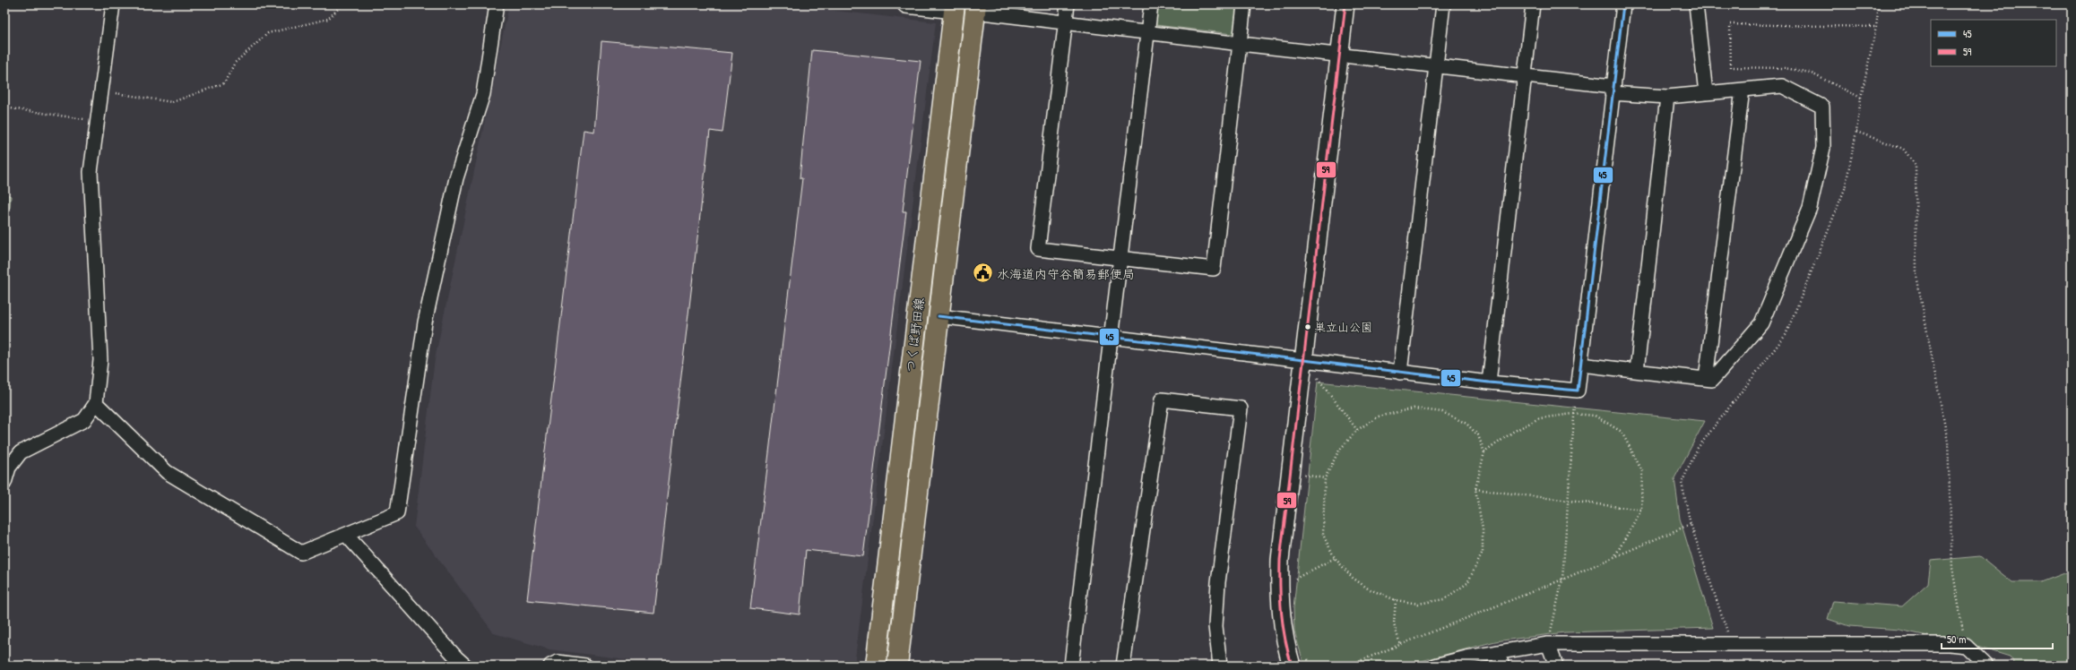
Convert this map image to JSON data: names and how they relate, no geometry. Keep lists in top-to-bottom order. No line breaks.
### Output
{"streets":{"main road":["つくば野田線"]},"places":{"public building":["水海道内守谷簡易郵便局"],"other":["巣立山公園"]},"lines":["transit line 45","transit line 59"],"legend":["45","59"],"scale_bar":"50 m"}
